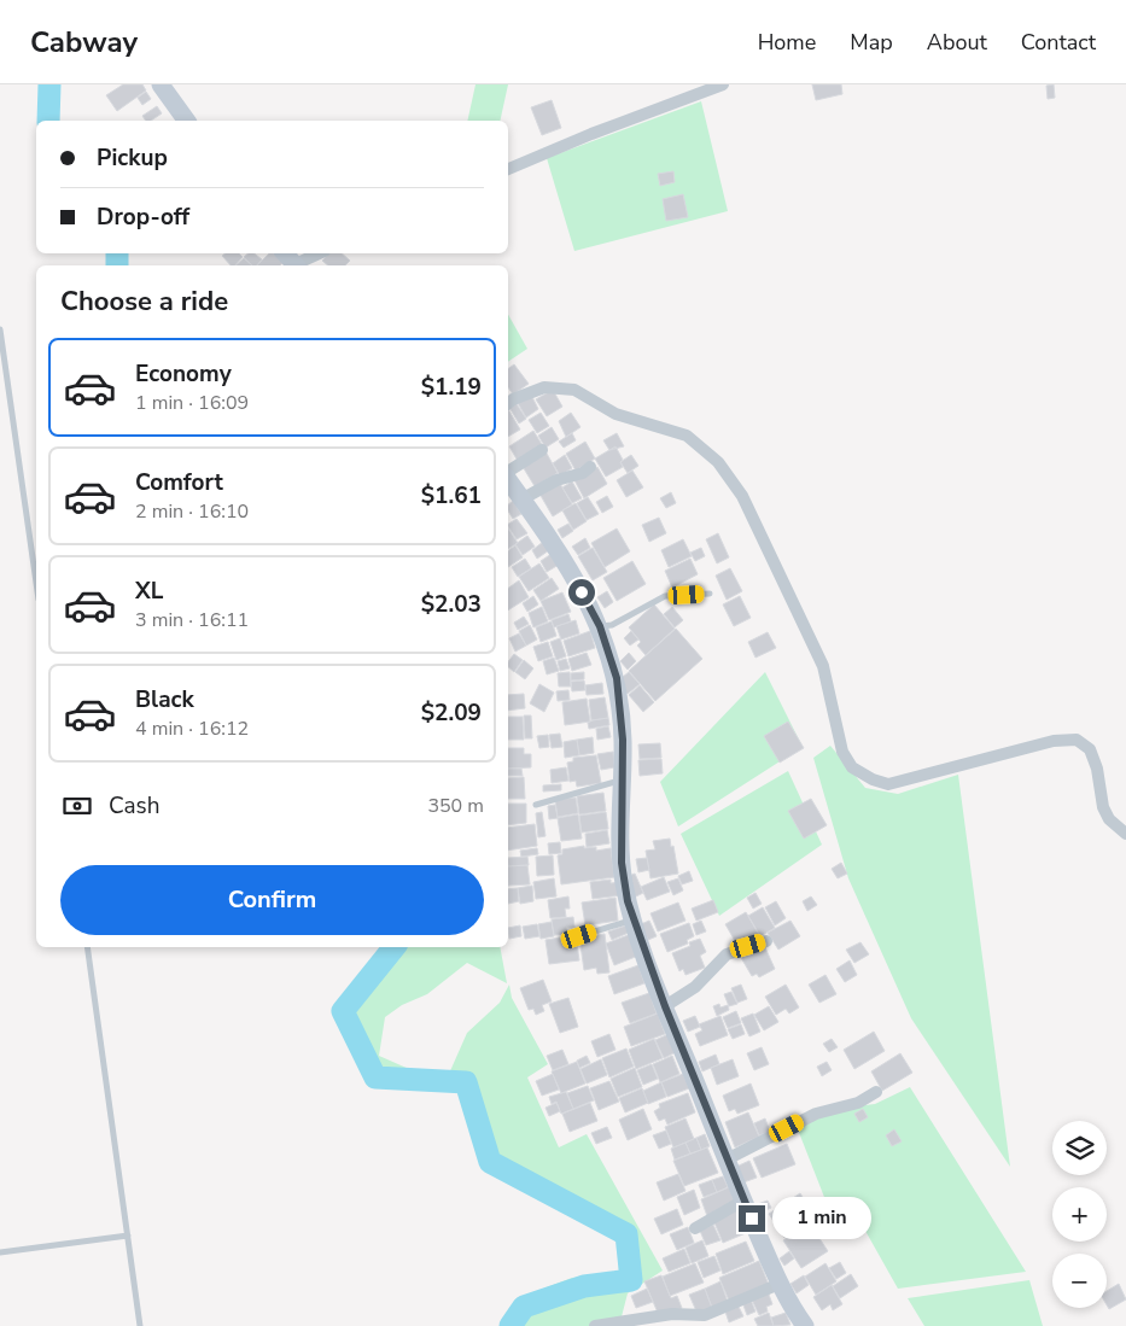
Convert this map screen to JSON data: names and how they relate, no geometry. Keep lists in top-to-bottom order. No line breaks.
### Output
{"page":{"header":"Cabway","nav":["Home","Map","About","Contact"],"banner":["Pickup","Drop-off"],"heading":"Choose a ride","list":[{"name":"Economy","note":"1 min · 16:09","value":"$1.19"},{"name":"Comfort","note":"2 min · 16:10","value":"$1.61"},{"name":"XL","note":"3 min · 16:11","value":"$2.03"},{"name":"Black","note":"4 min · 16:12","value":"$2.09"}],"pay":["Cash","350 m"],"buttons":"Confirm","map_buttons":["+","−"],"bubble":"1 min"}}
